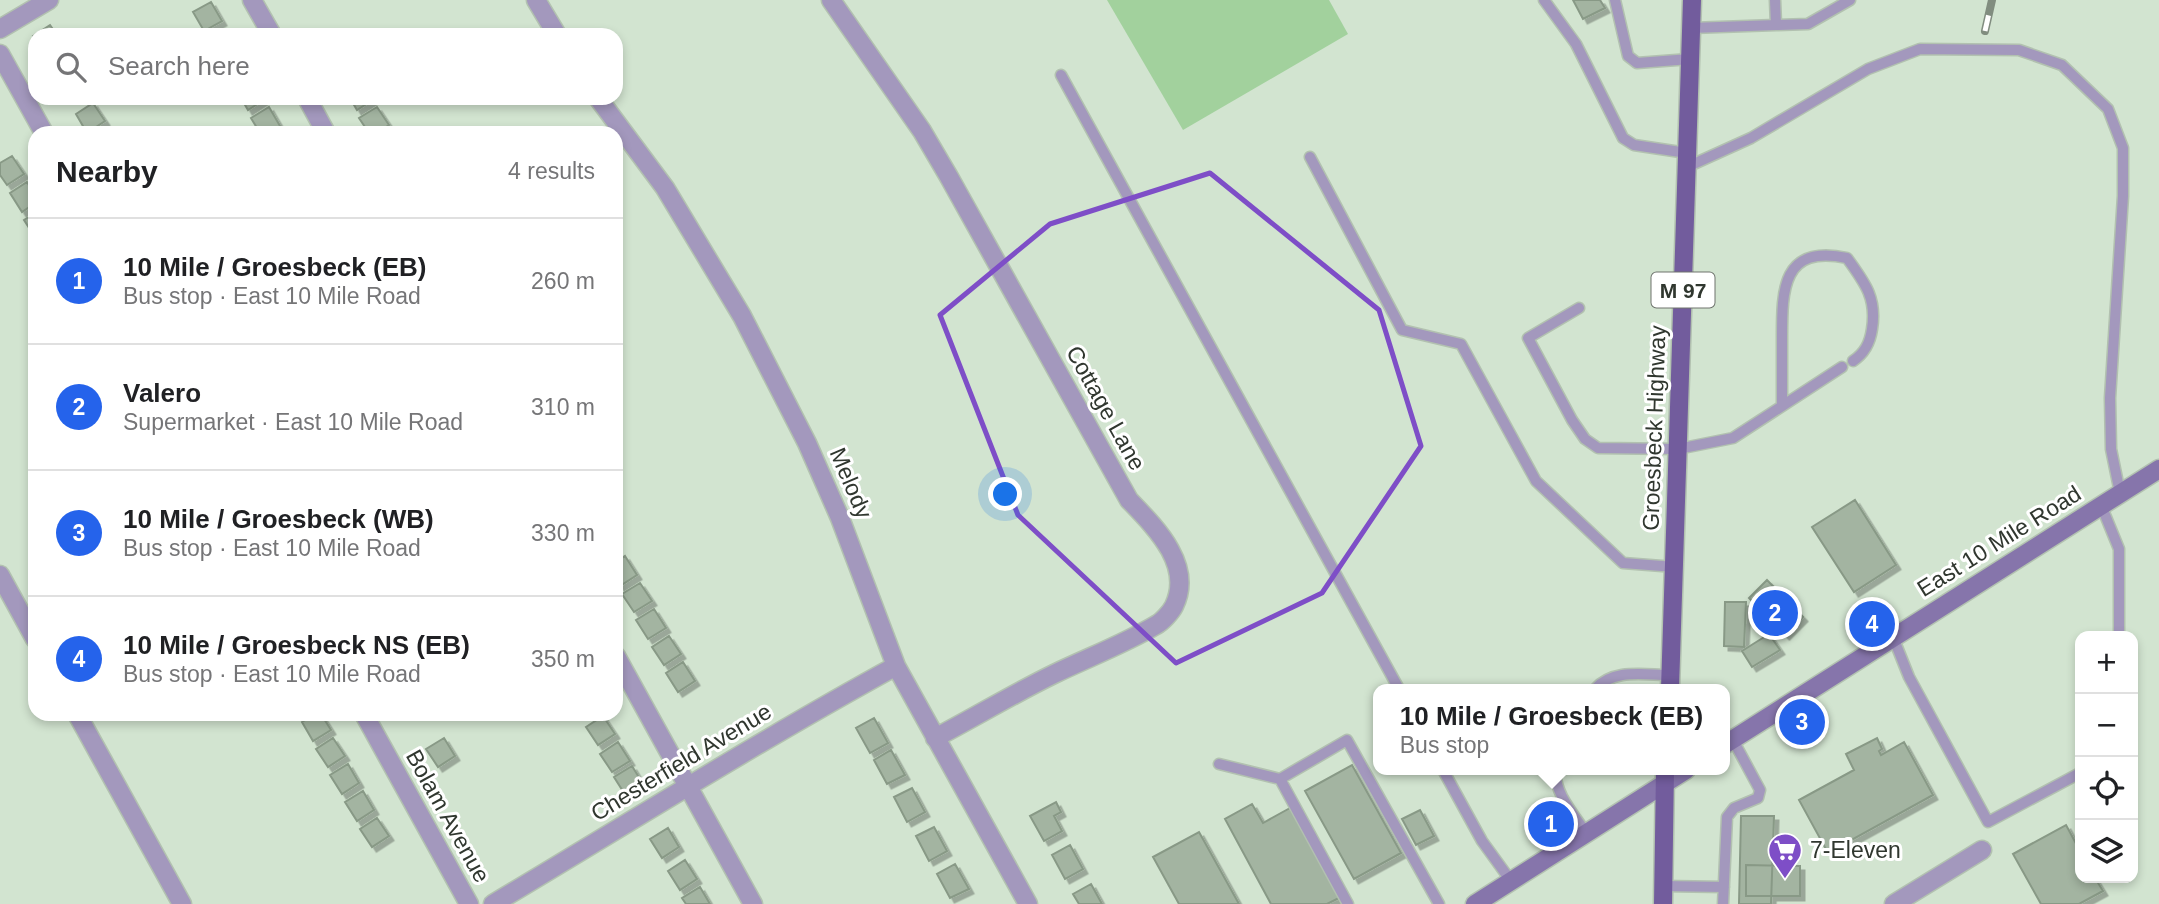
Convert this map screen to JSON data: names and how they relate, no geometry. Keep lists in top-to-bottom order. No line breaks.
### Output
{"streets":{"main road":["M 97","Groesbeck Highway","East 10 Mile Road"],"street":["Cottage Lane","Melody","Chesterfield Avenue","Bolam Avenue"]},"crossings":[["Cottage Lane","Melody"],["Melody","Chesterfield Avenue"]],"places":{"supermarket":["7-Eleven"]},"page":{"search":"Search here","heading":["Nearby","4 results"],"list":[{"mark":"1","name":"10 Mile / Groesbeck (EB)","note":"Bus stop · East 10 Mile Road","value":"260 m"},{"mark":"2","name":"Valero","note":"Supermarket · East 10 Mile Road","value":"310 m"},{"mark":"3","name":"10 Mile / Groesbeck (WB)","note":"Bus stop · East 10 Mile Road","value":"330 m"},{"mark":"4","name":"10 Mile / Groesbeck NS (EB)","note":"Bus stop · East 10 Mile Road","value":"350 m"}],"pins":["2","4","3","1"],"map_buttons":["+","−"],"popup":["10 Mile / Groesbeck (EB)","Bus stop"]}}
